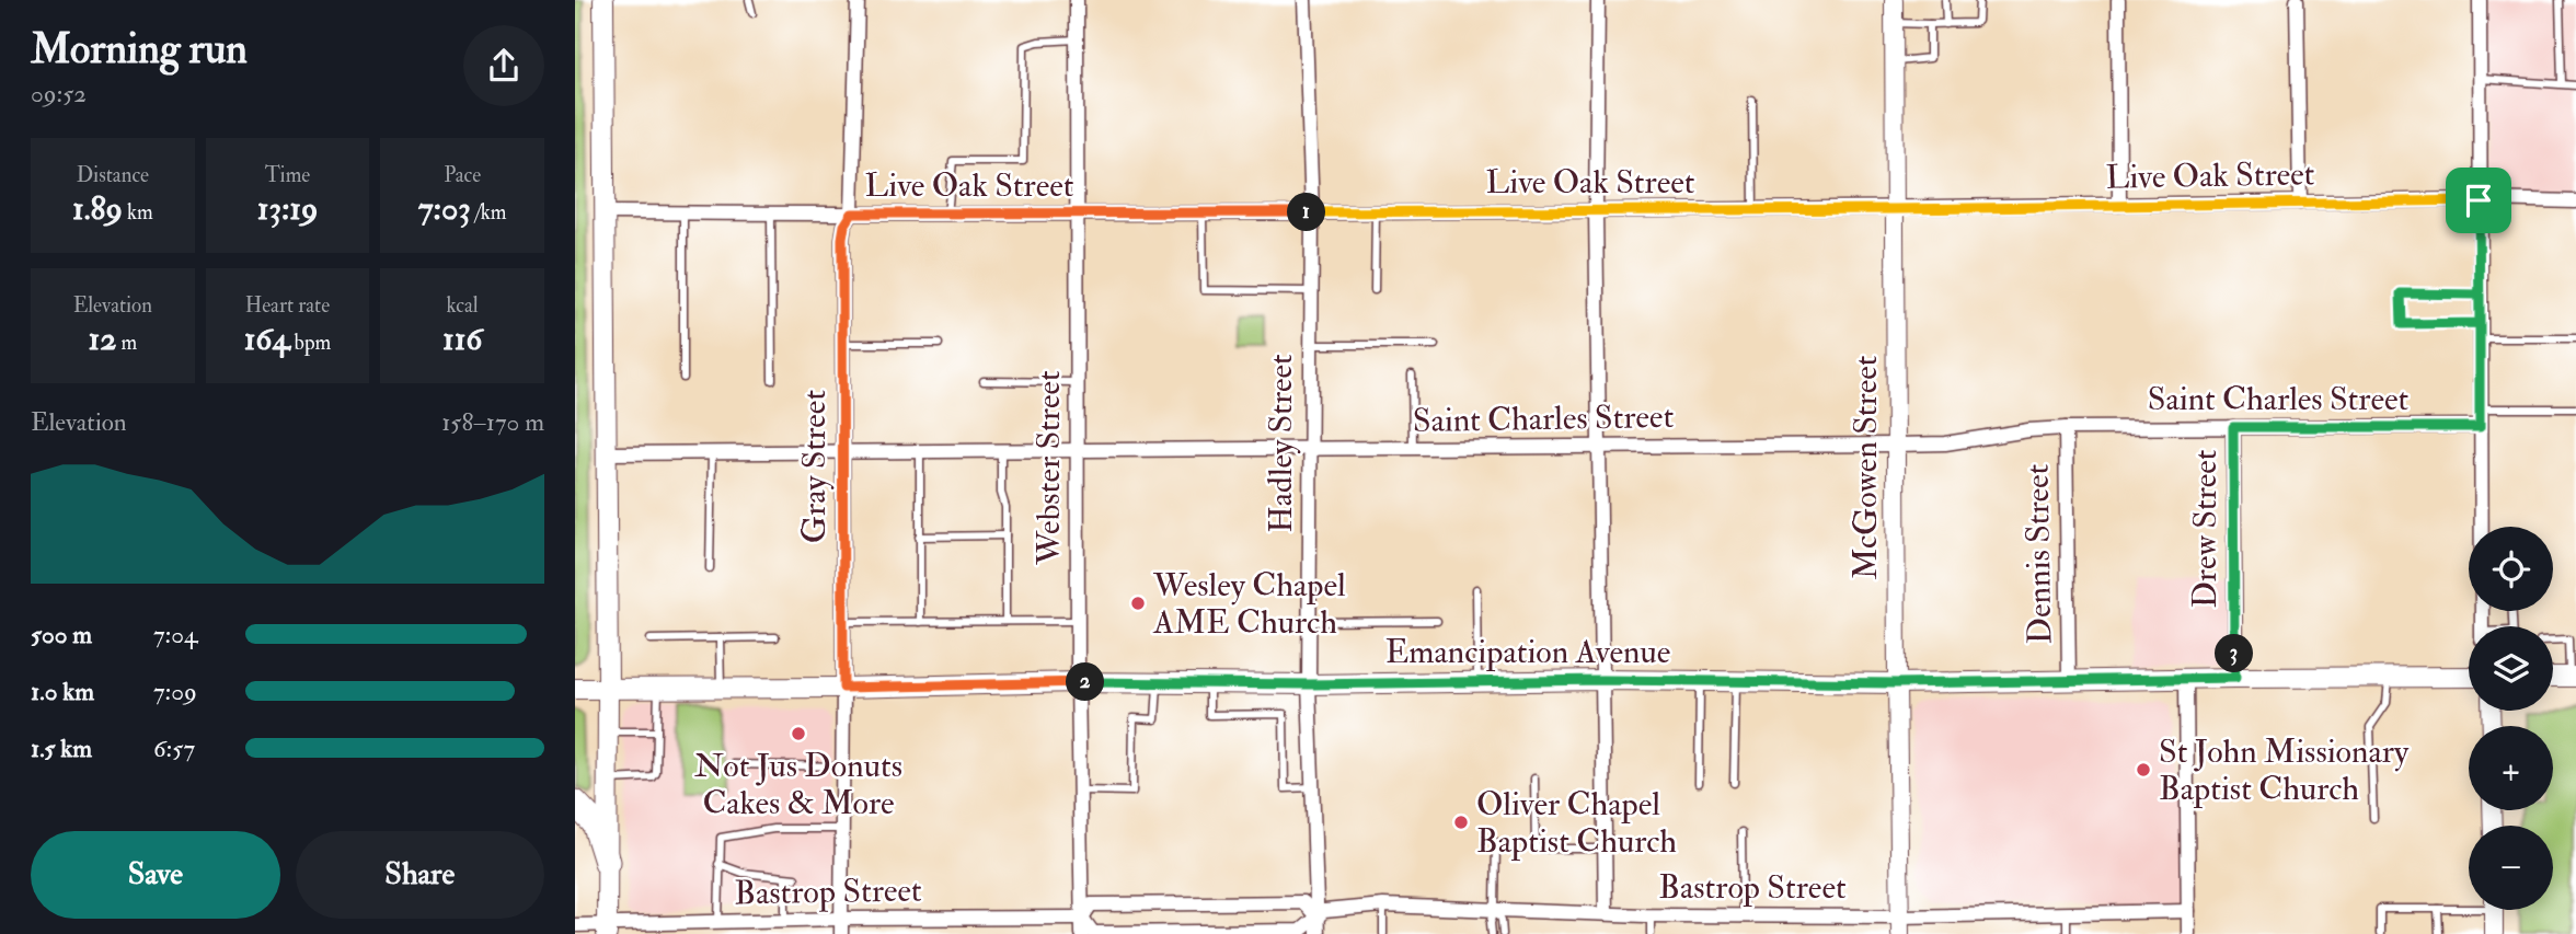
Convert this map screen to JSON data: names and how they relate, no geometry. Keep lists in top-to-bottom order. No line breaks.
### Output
{"streets":{"main road":["Emancipation Avenue"],"street":["Live Oak Street","Saint Charles Street","Hadley Street","Gray Street","Webster Street","McGowen Street","Drew Street","Dennis Street","Bastrop Street"]},"crossings":[["Live Oak Street","Hadley Street"],["Live Oak Street","Gray Street"],["Live Oak Street","Webster Street"],["Live Oak Street","McGowen Street"],["Saint Charles Street","Hadley Street"],["Saint Charles Street","Gray Street"],["Saint Charles Street","Webster Street"],["Saint Charles Street","McGowen Street"],["Saint Charles Street","Drew Street"],["Saint Charles Street","Dennis Street"],["Hadley Street","Emancipation Avenue"],["Hadley Street","Bastrop Street"],["Gray Street","Emancipation Avenue"],["Gray Street","Bastrop Street"],["Webster Street","Emancipation Avenue"],["Webster Street","Bastrop Street"],["McGowen Street","Emancipation Avenue"],["McGowen Street","Bastrop Street"],["Drew Street","Emancipation Avenue"],["Dennis Street","Emancipation Avenue"]],"places":["Wesley Chapel AME Church","Not Jus Donuts Cakes & More","St John Missionary Baptist Church","Oliver Chapel Baptist Church"],"page":{"heading":["Morning run","09:52"],"stats":[["Distance","1.89 km"],["Time","13:19"],["Pace","7:03 /km"],["Elevation","12 m"],["Heart rate","164 bpm"],["kcal","116"]],"pins":["1","3","2"],"chart":["Elevation","158–170 m"],"map_buttons":["+","−"],"list":[{"name":"500 m","note":"7:04"},{"name":"1.0 km","note":"7:09"},{"name":"1.5 km","note":"6:57"}],"buttons":["Save","Share"]}}
